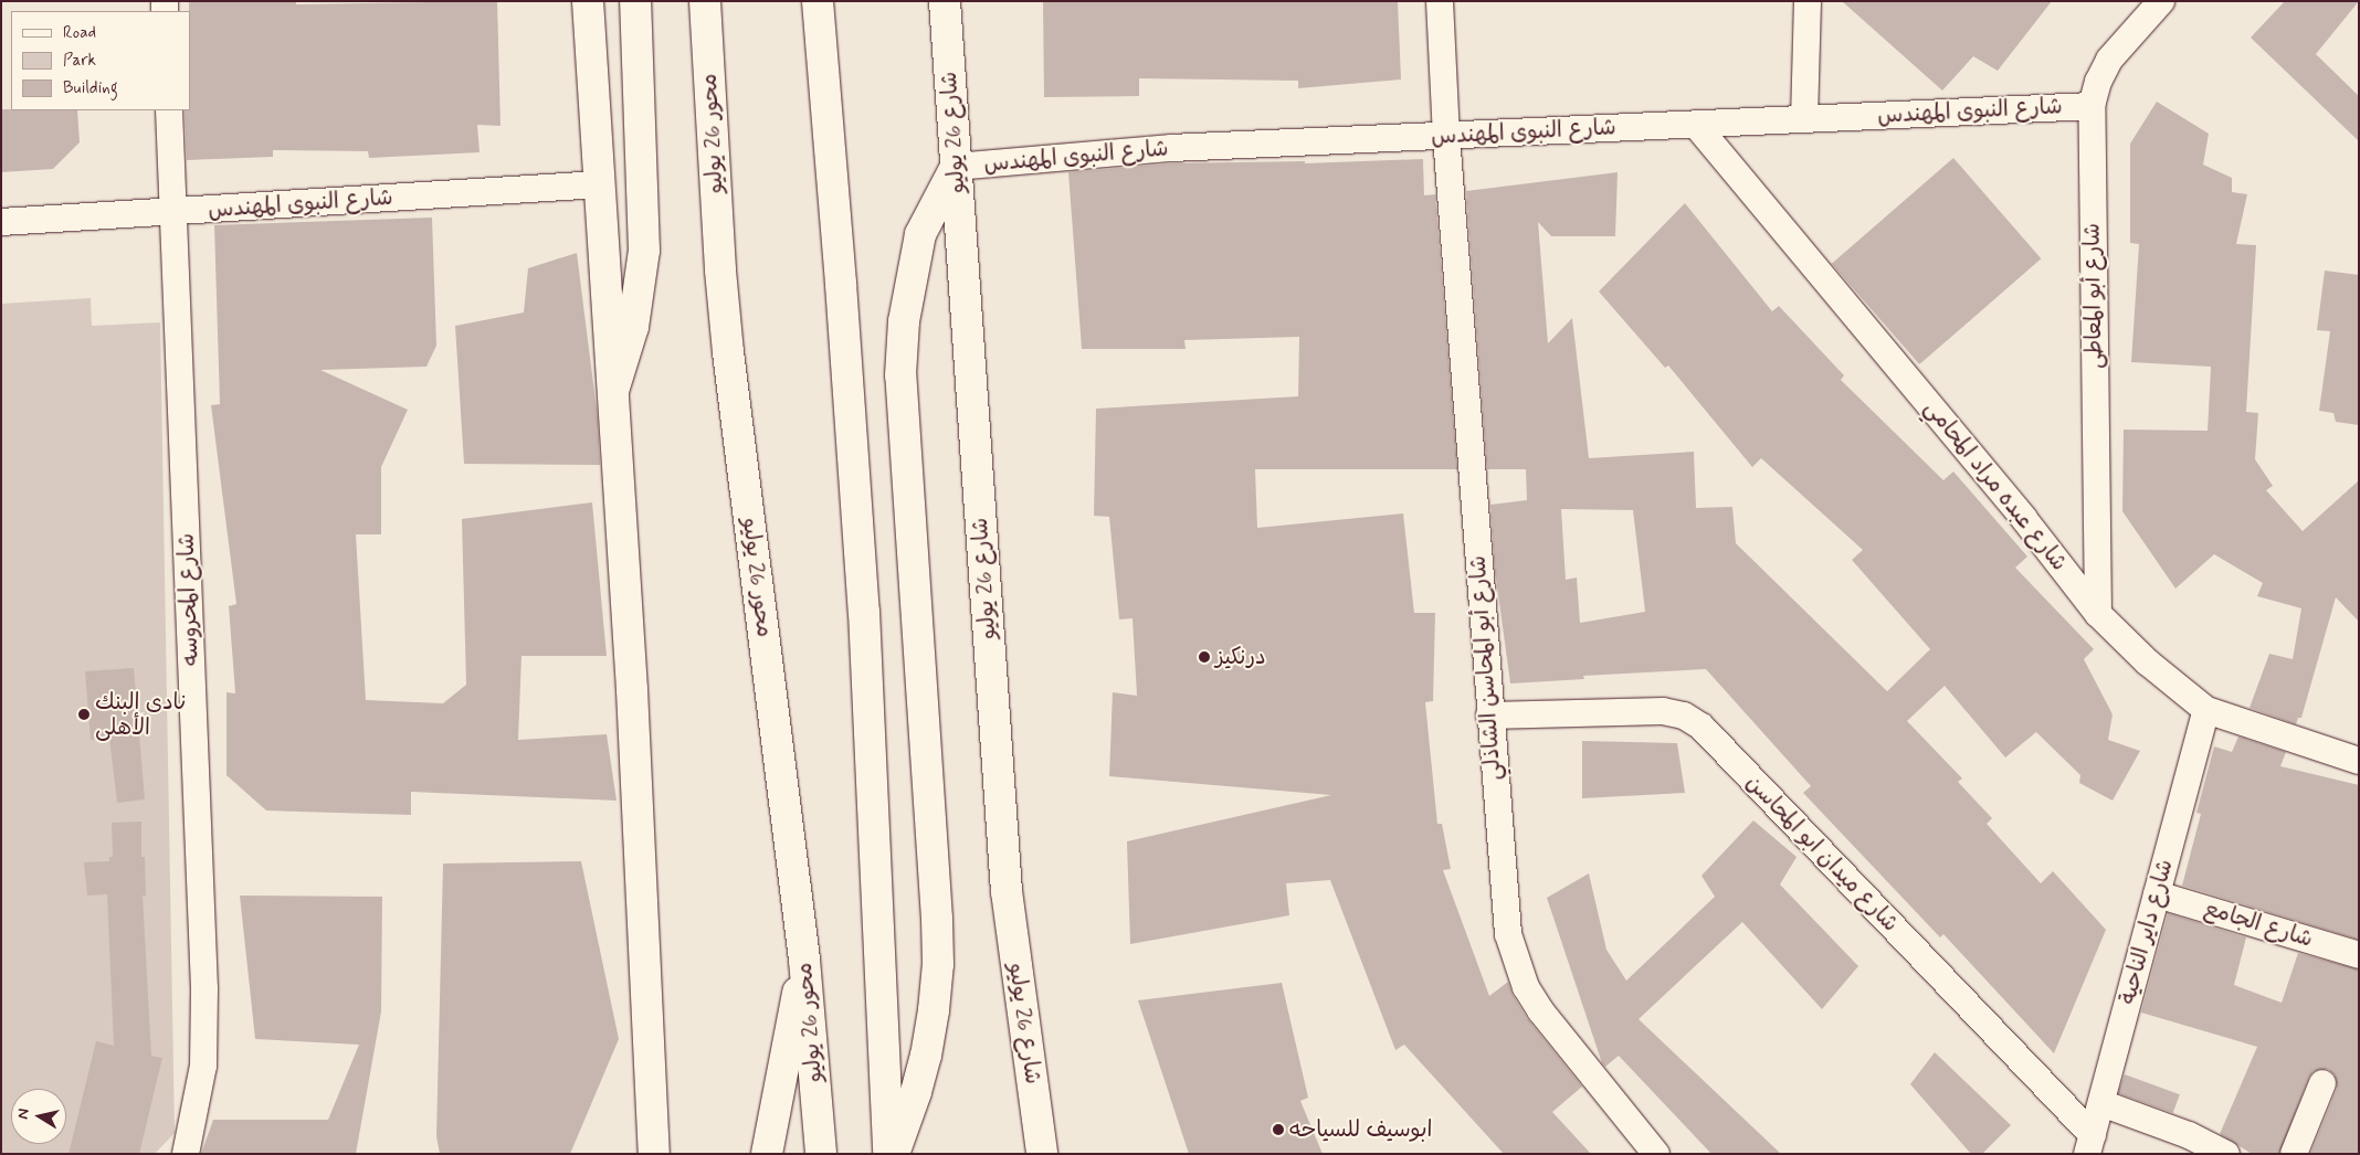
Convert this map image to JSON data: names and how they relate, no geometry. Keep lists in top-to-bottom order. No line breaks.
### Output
{"streets":{"main road":["شارع 26 يوليو","محور 26 يوليو"],"street":["شارع النبوى المهندس","شارع أبو المعاطى","شارع عبده مراد المحامي","شارع المحروسه","شارع أبو المحاسن الشاذلي","شارع ميدان ابو المحاسن","شارع الجامع","شارع داير الناحية"]},"crossings":[["شارع النبوى المهندس","شارع 26 يوليو"],["شارع النبوى المهندس","شارع أبو المعاطى"],["شارع النبوى المهندس","شارع عبده مراد المحامي"],["شارع النبوى المهندس","شارع المحروسه"],["شارع النبوى المهندس","شارع أبو المحاسن الشاذلي"],["شارع أبو المعاطى","شارع عبده مراد المحامي"],["شارع عبده مراد المحامي","شارع داير الناحية"],["شارع أبو المحاسن الشاذلي","شارع ميدان ابو المحاسن"],["شارع ميدان ابو المحاسن","شارع داير الناحية"],["شارع الجامع","شارع داير الناحية"]],"places":["درنكيز","نادى البنك الأهلى","ابوسيف للسياحه"],"legend":["Road","Park","Building"],"north":"left"}
